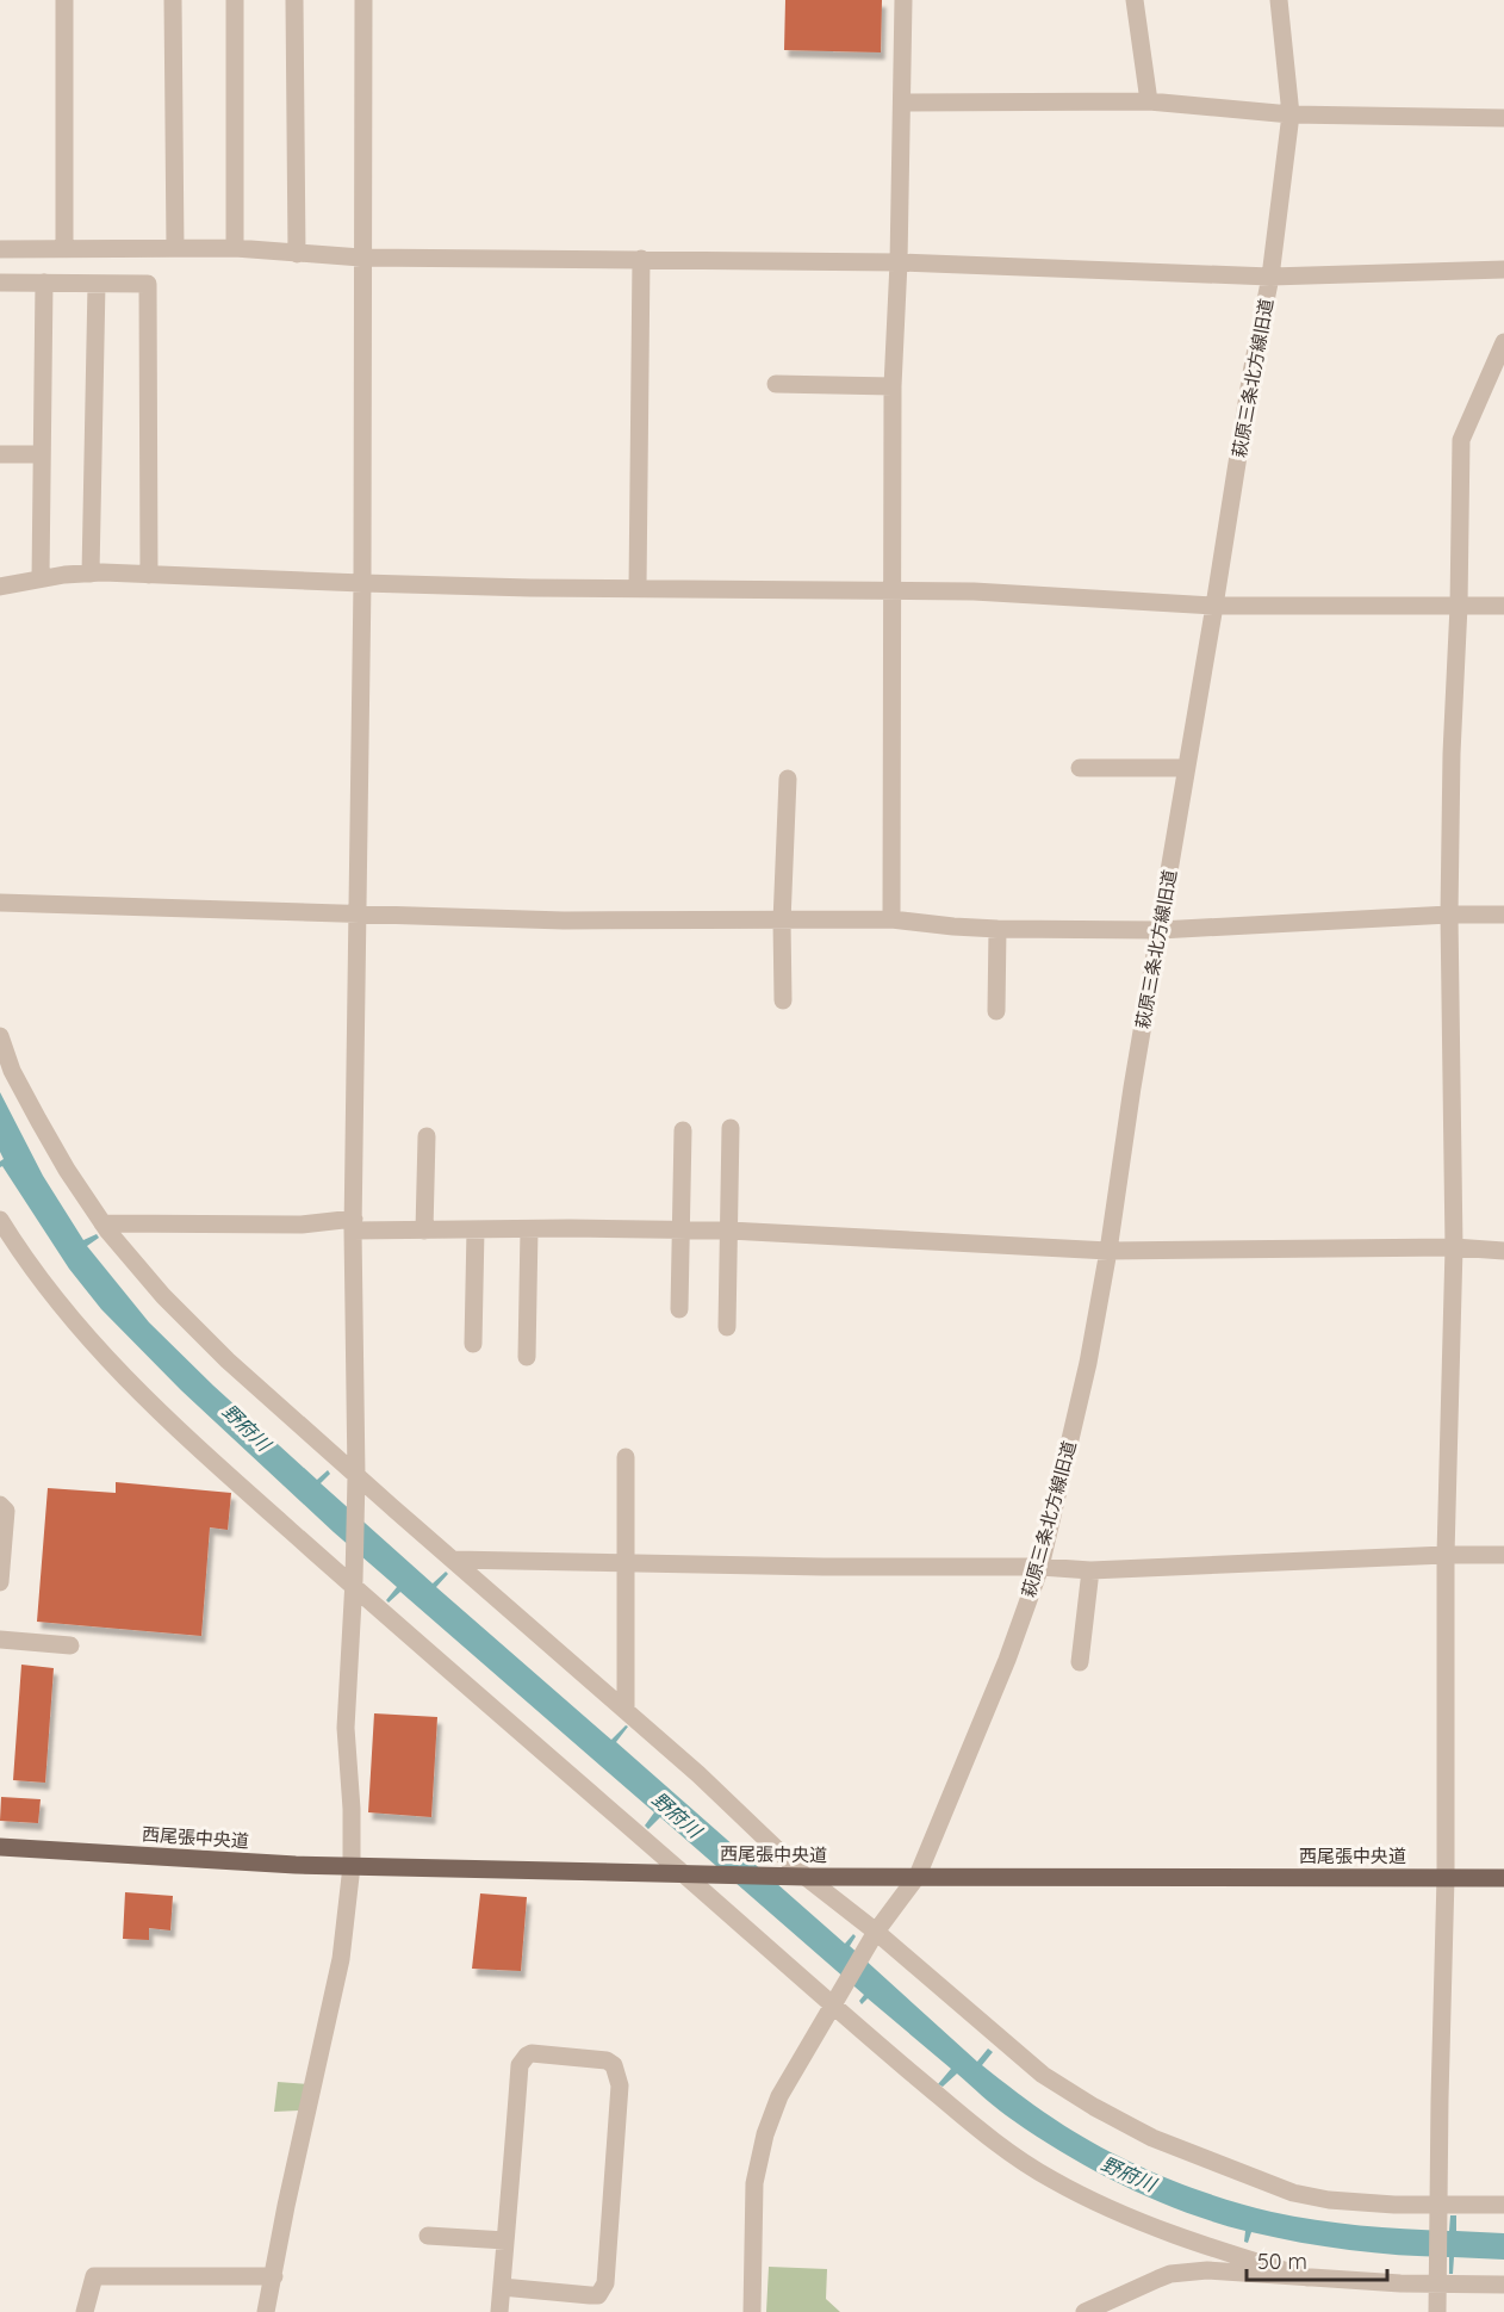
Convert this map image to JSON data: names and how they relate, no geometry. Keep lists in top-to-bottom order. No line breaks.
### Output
{"streets":{"main road":["西尾張中央道"],"street":["萩原三条北方線旧道"]},"crossings":[["萩原三条北方線旧道","西尾張中央道"]],"water":["野府川"],"scale_bar":"50 m"}
